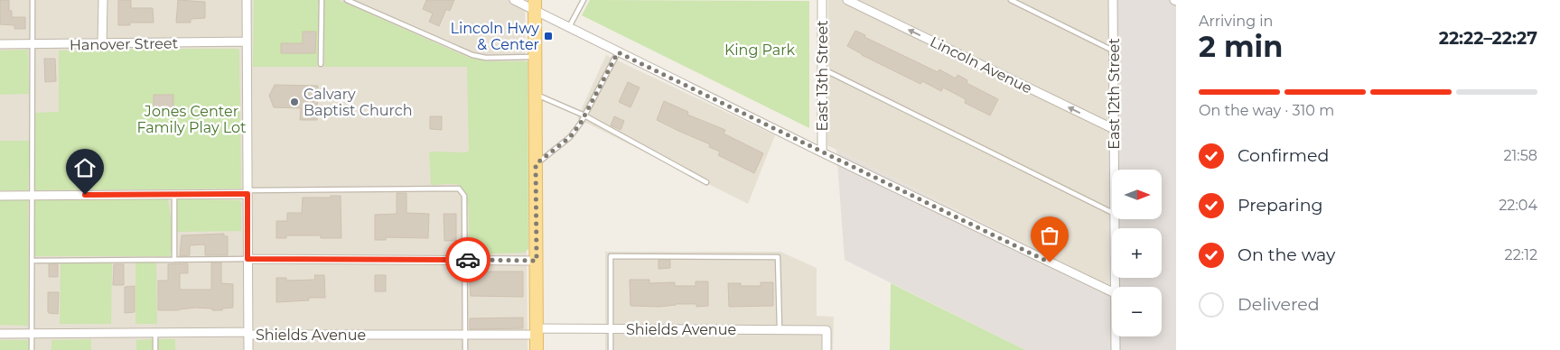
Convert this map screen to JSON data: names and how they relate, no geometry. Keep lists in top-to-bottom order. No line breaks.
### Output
{"streets":{"street":["Hanover Street","Lincoln Avenue","East 13th Street","East 12th Street","Shields Avenue"]},"crossings":[["Lincoln Avenue","East 12th Street"]],"one_way":["Lincoln Avenue"],"parks":["King Park","Jones Center Family Play Lot"],"places":{"transit":["Lincoln Hwy & Center"],"other":["Calvary Baptist Church"]},"north":"right","page":{"heading":["2 min","Arriving in","22:22–22:27"],"bar":"On the way · 310 m","list":[["Confirmed","21:58"],["Preparing","22:04"],["On the way","22:12"],"Delivered"],"map_buttons":["+","−"]}}
